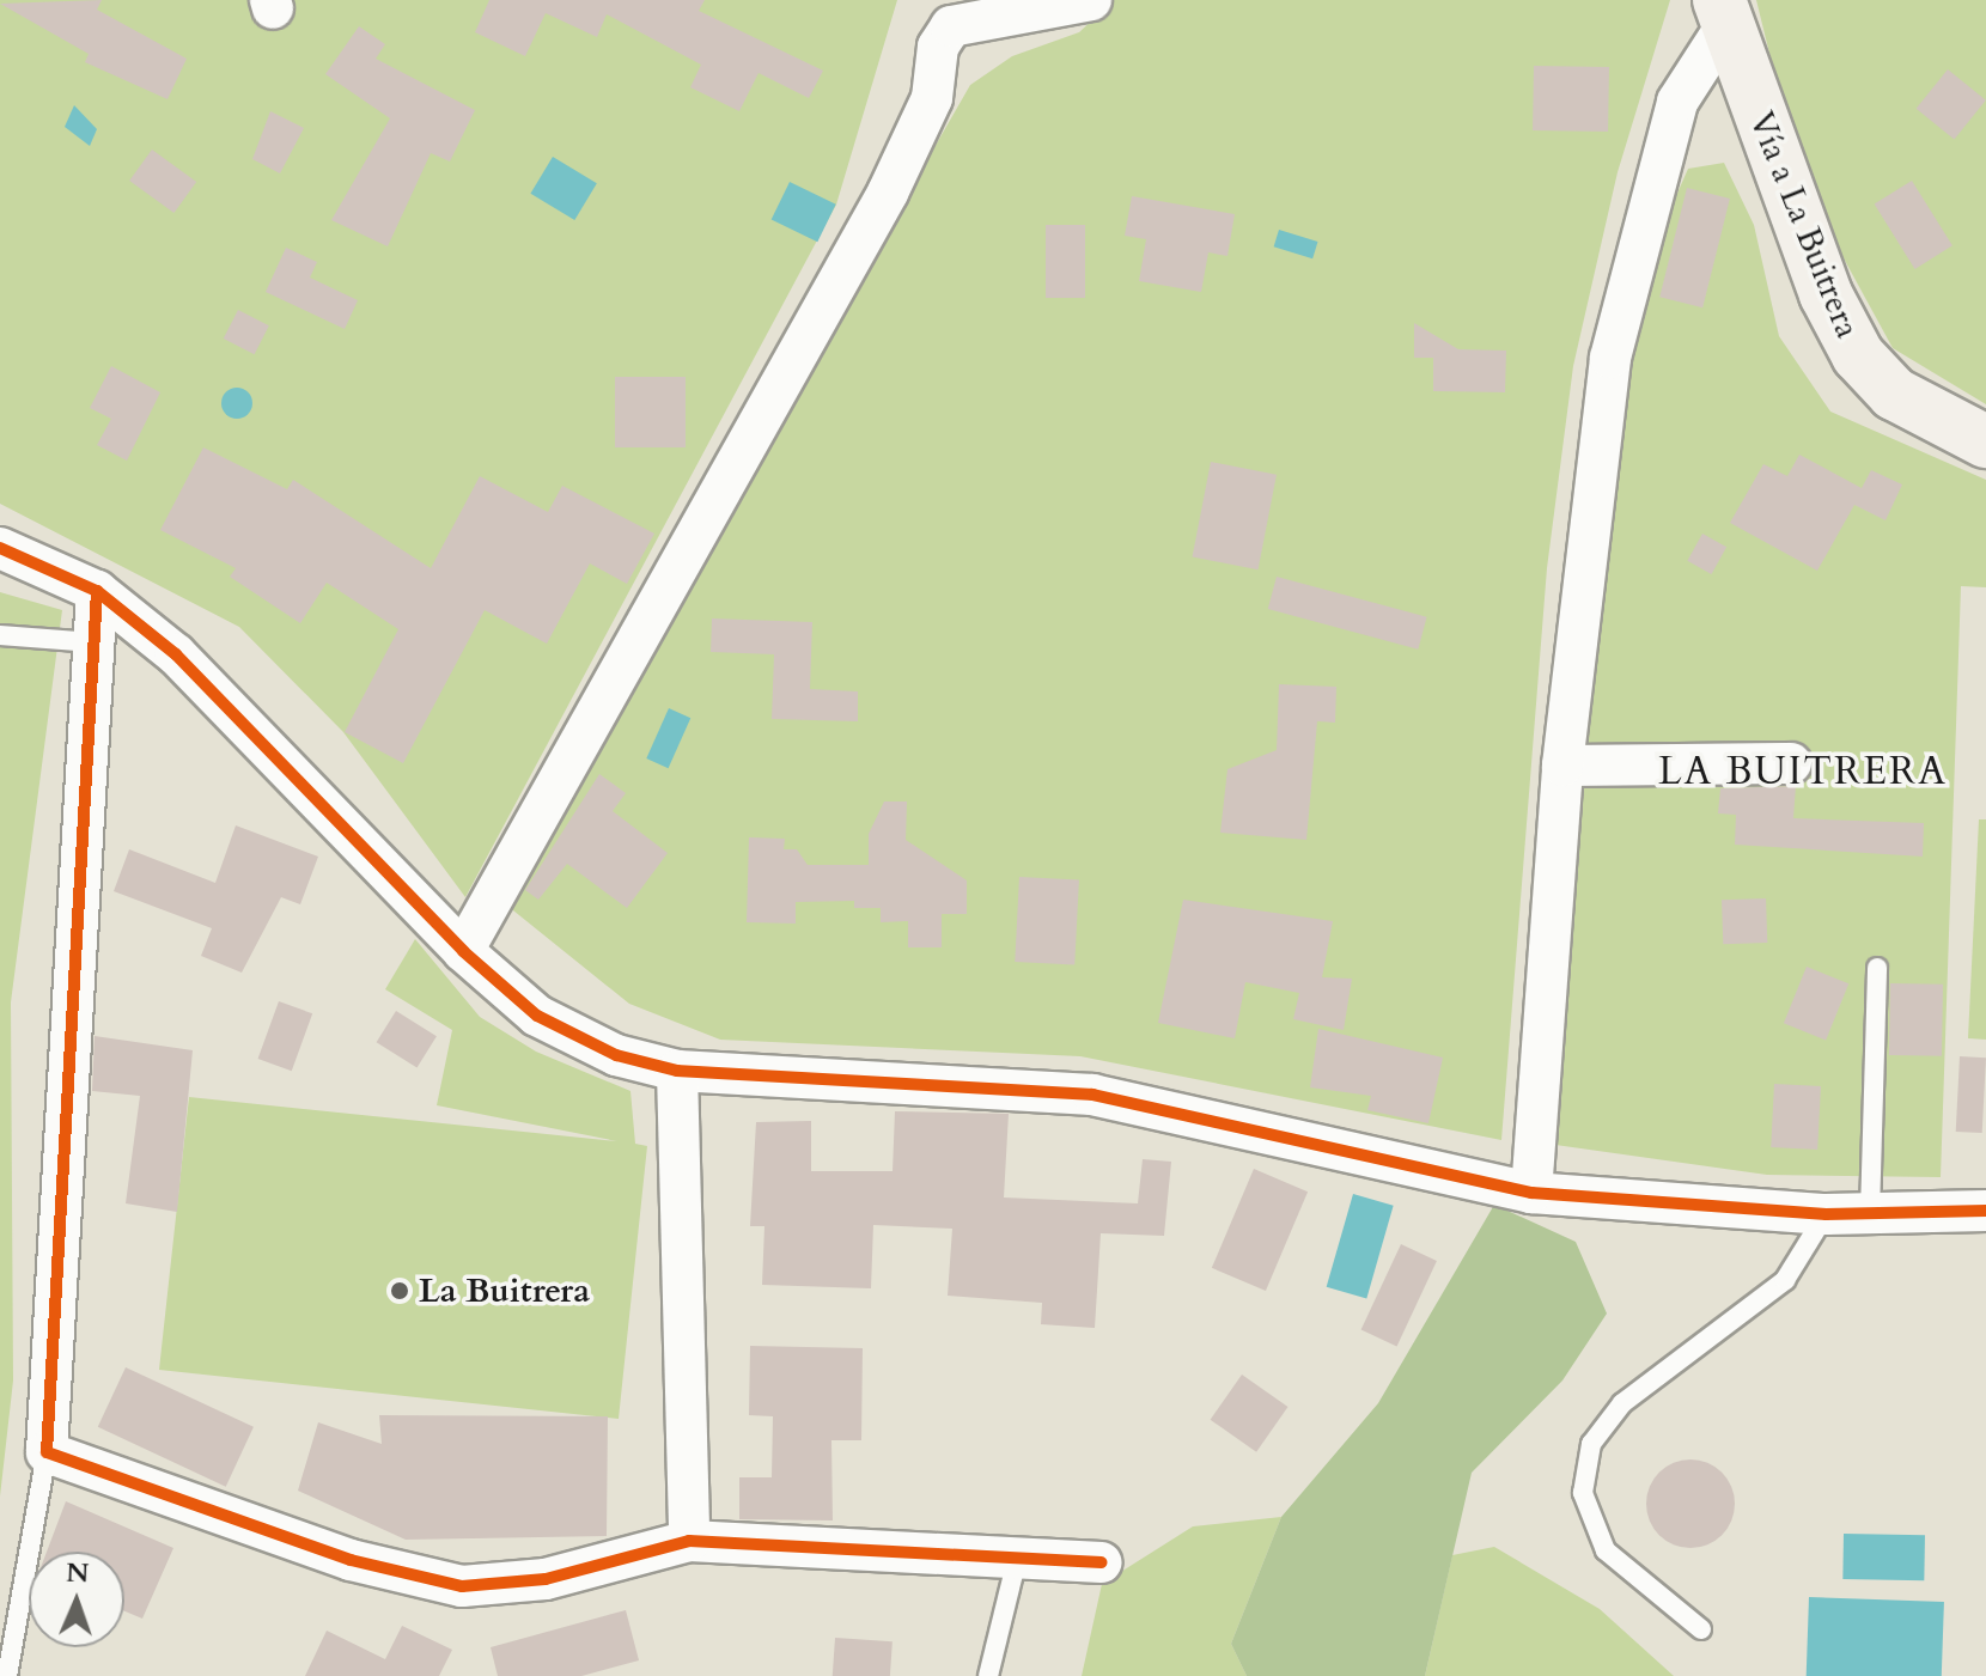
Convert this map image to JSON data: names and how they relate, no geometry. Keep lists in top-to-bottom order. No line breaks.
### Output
{"streets":{"street":["Vía a La Buitrera"]},"districts":["LA BUITRERA"],"places":["La Buitrera"],"north":"top"}
